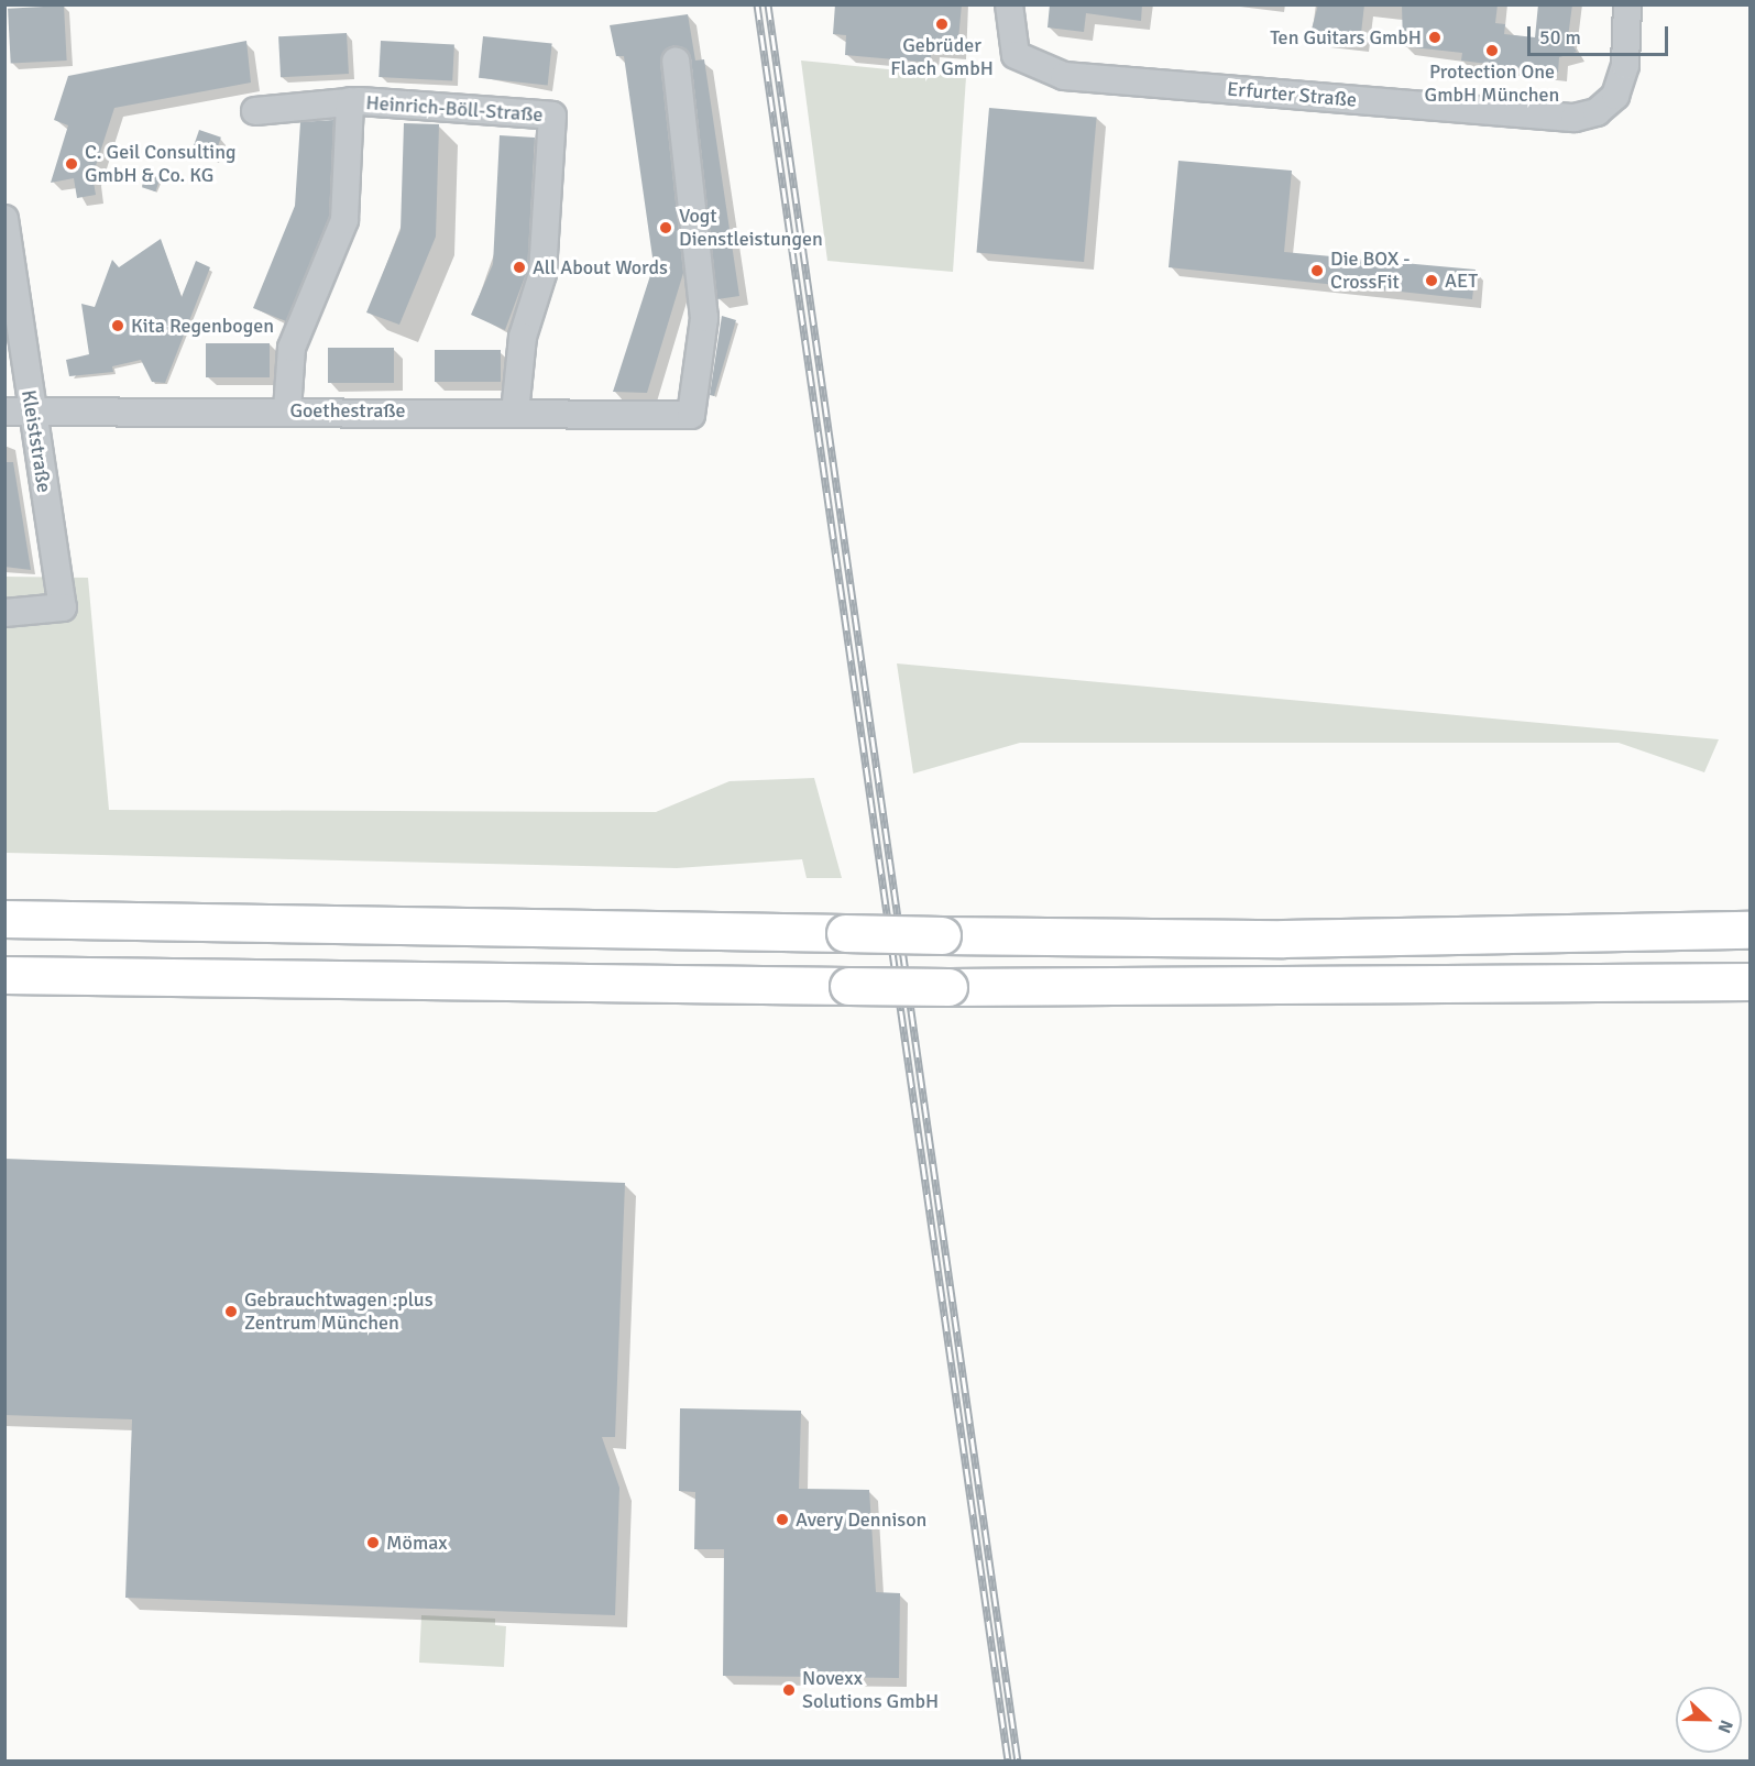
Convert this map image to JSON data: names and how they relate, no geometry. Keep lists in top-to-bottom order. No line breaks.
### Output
{"streets":{"street":["Erfurter Straße","Heinrich-Böll-Straße","Goethestraße","Kleiststraße"]},"crossings":[["Heinrich-Böll-Straße","Goethestraße"],["Goethestraße","Kleiststraße"]],"places":["Gebrüder Flach GmbH","Ten Guitars GmbH","Protection One GmbH München","C. Geil Consulting GmbH & Co. KG","Vogt Dienstleistungen","All About Words","Die BOX - CrossFit","AET","Kita Regenbogen","Gebrauchtwagen :plus Zentrum München","Avery Dennison","Mömax","Novexx Solutions GmbH"],"scale_bar":"50 m","north":"right"}
